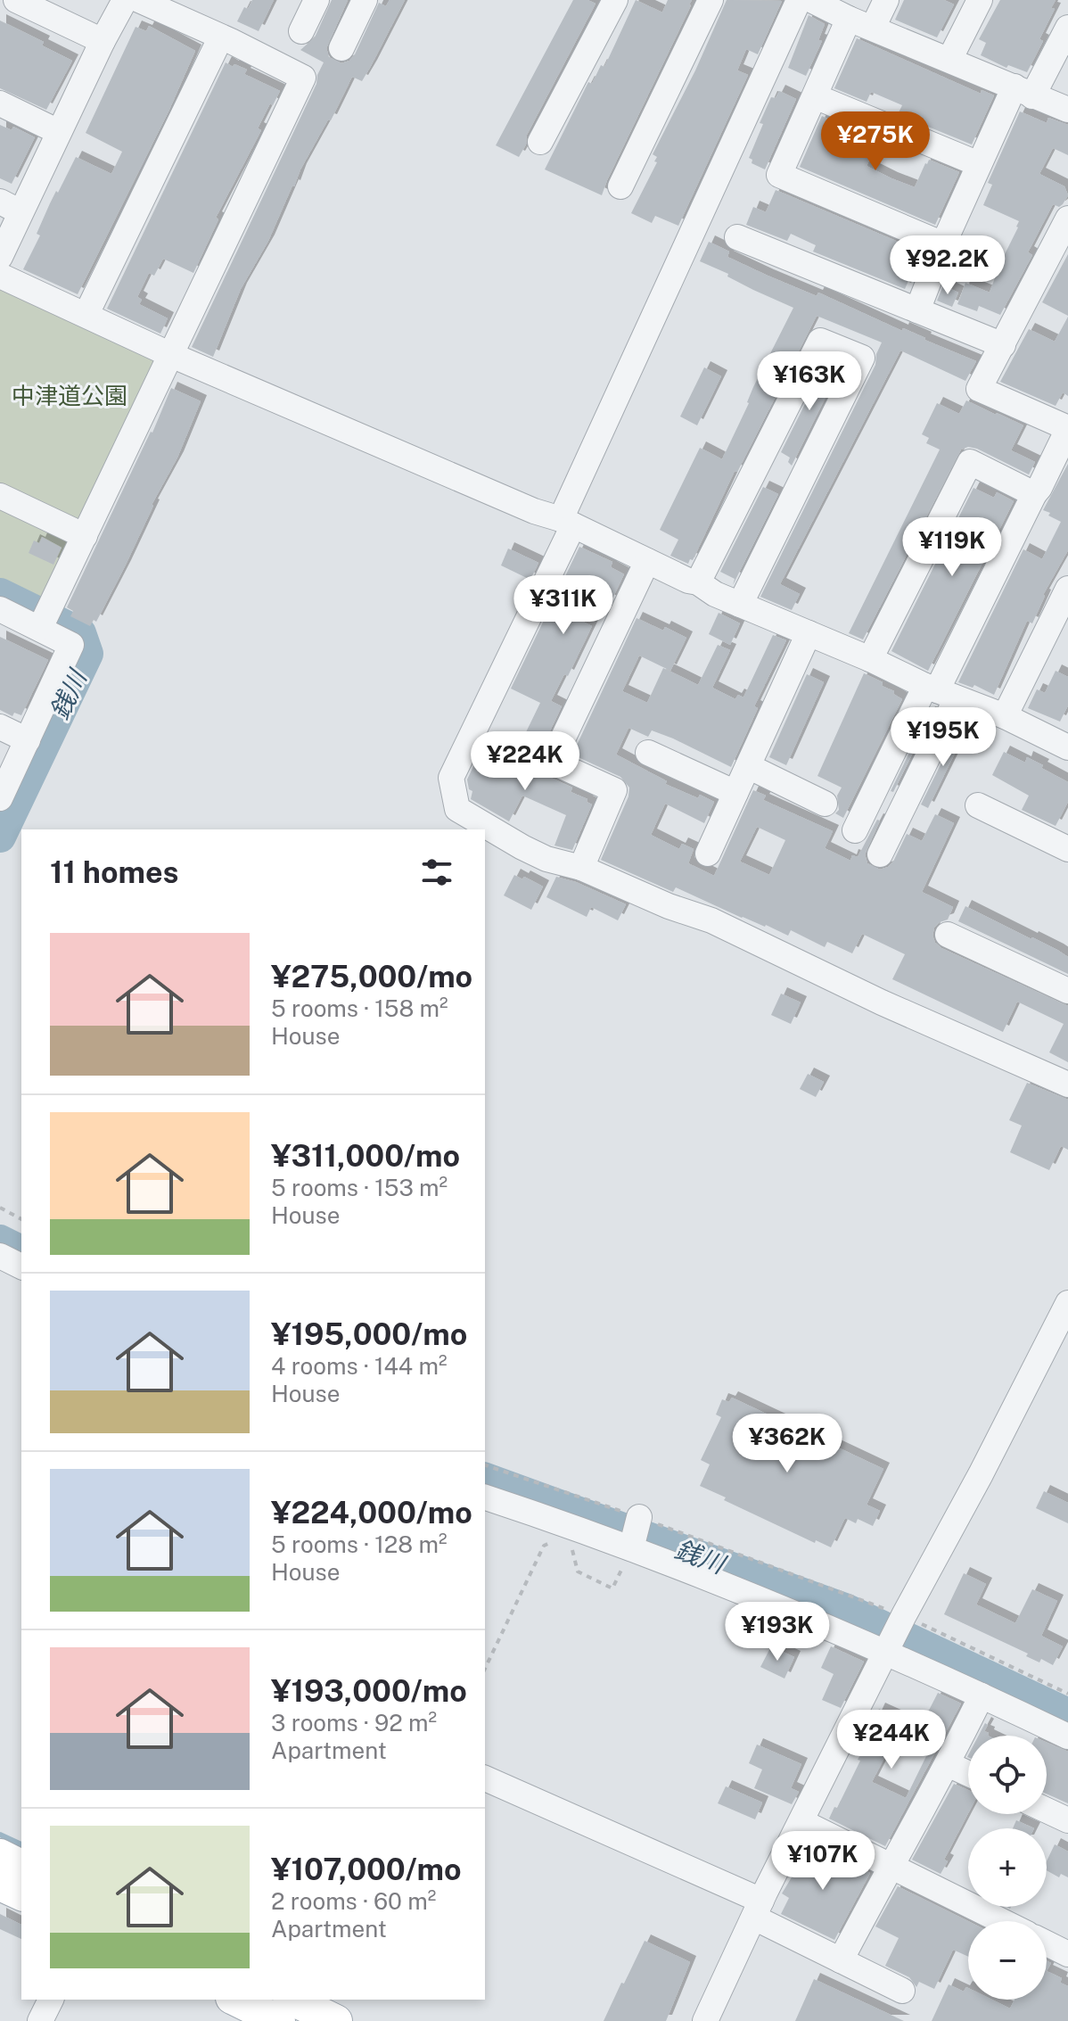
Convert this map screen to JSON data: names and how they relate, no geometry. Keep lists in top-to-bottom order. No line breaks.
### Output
{"water":["銭川"],"parks":["中津道公園"],"page":{"price":["¥275K","¥92.2K","¥163K","¥119K","¥311K","¥195K","¥224K","¥362K","¥193K","¥244K","¥107K"],"heading":"11 homes","list":[{"name":"¥275,000/mo","note":"5 rooms · 158 m² · House"},{"name":"¥311,000/mo","note":"5 rooms · 153 m² · House"},{"name":"¥195,000/mo","note":"4 rooms · 144 m² · House"},{"name":"¥224,000/mo","note":"5 rooms · 128 m² · House"},{"name":"¥193,000/mo","note":"3 rooms · 92 m² · Apartment"},{"name":"¥107,000/mo","note":"2 rooms · 60 m² · Apartment"}],"map_buttons":["+","−"]}}
